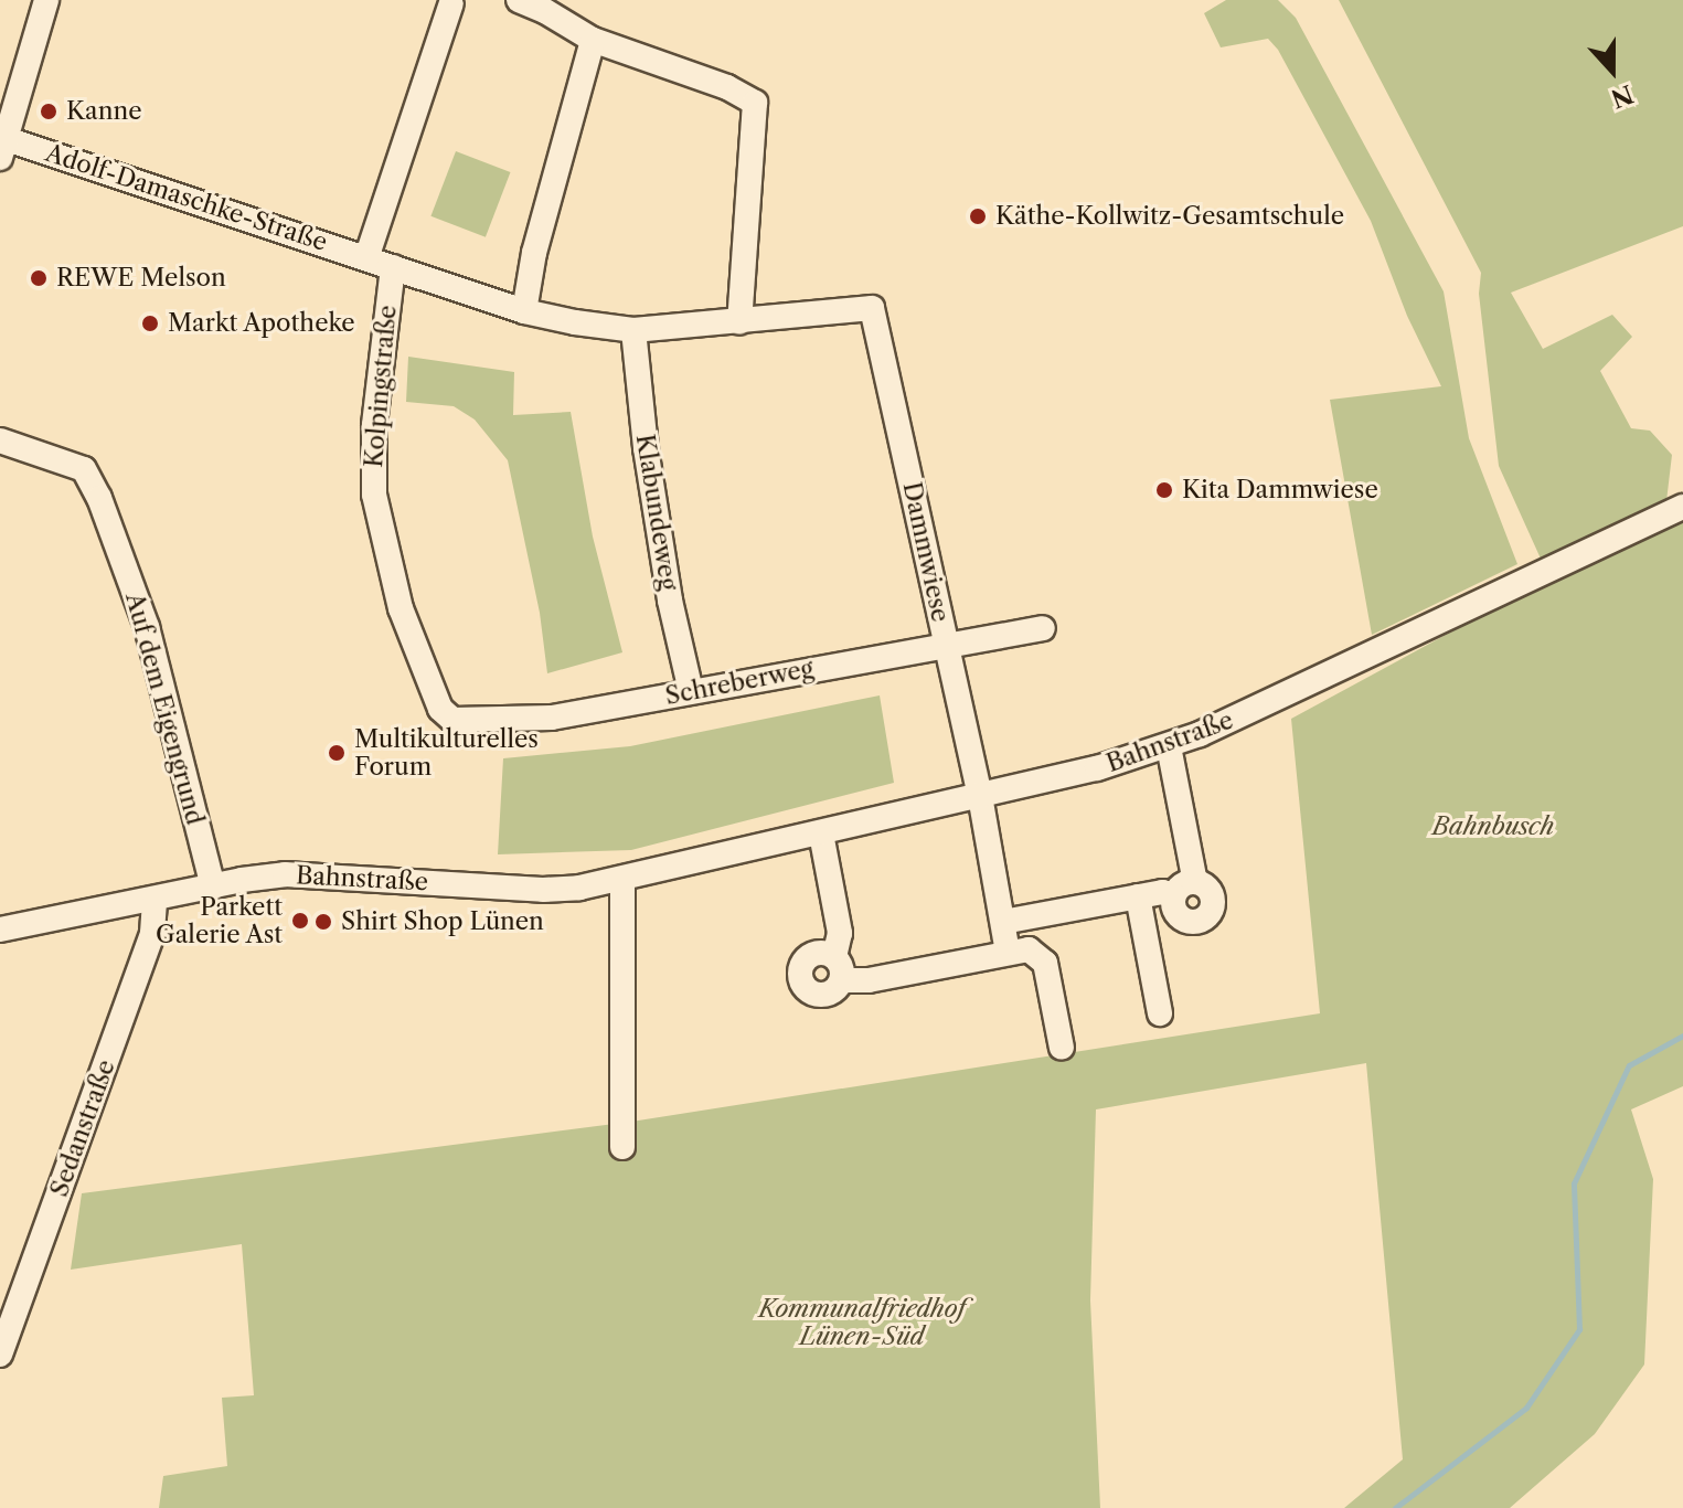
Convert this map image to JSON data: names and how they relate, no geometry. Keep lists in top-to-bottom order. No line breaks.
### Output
{"streets":{"street":["Adolf-Damaschke-Straße","Kolpingstraße","Klabundeweg","Dammwiese","Schreberweg","Auf dem Eigengrund","Bahnstraße","Sedanstraße"]},"crossings":[["Adolf-Damaschke-Straße","Kolpingstraße"],["Adolf-Damaschke-Straße","Klabundeweg"],["Adolf-Damaschke-Straße","Dammwiese"],["Kolpingstraße","Schreberweg"],["Klabundeweg","Schreberweg"],["Dammwiese","Schreberweg"],["Dammwiese","Bahnstraße"],["Auf dem Eigengrund","Bahnstraße"],["Bahnstraße","Sedanstraße"]],"parks":["Bahnbusch","Kommunalfriedhof Lünen-Süd"],"places":["Kanne","Käthe-Kollwitz-Gesamtschule","REWE Melson","Markt Apotheke","Kita Dammwiese","Multikulturelles Forum","Parkett Galerie Ast","Shirt Shop Lünen"],"north":"bottom"}
